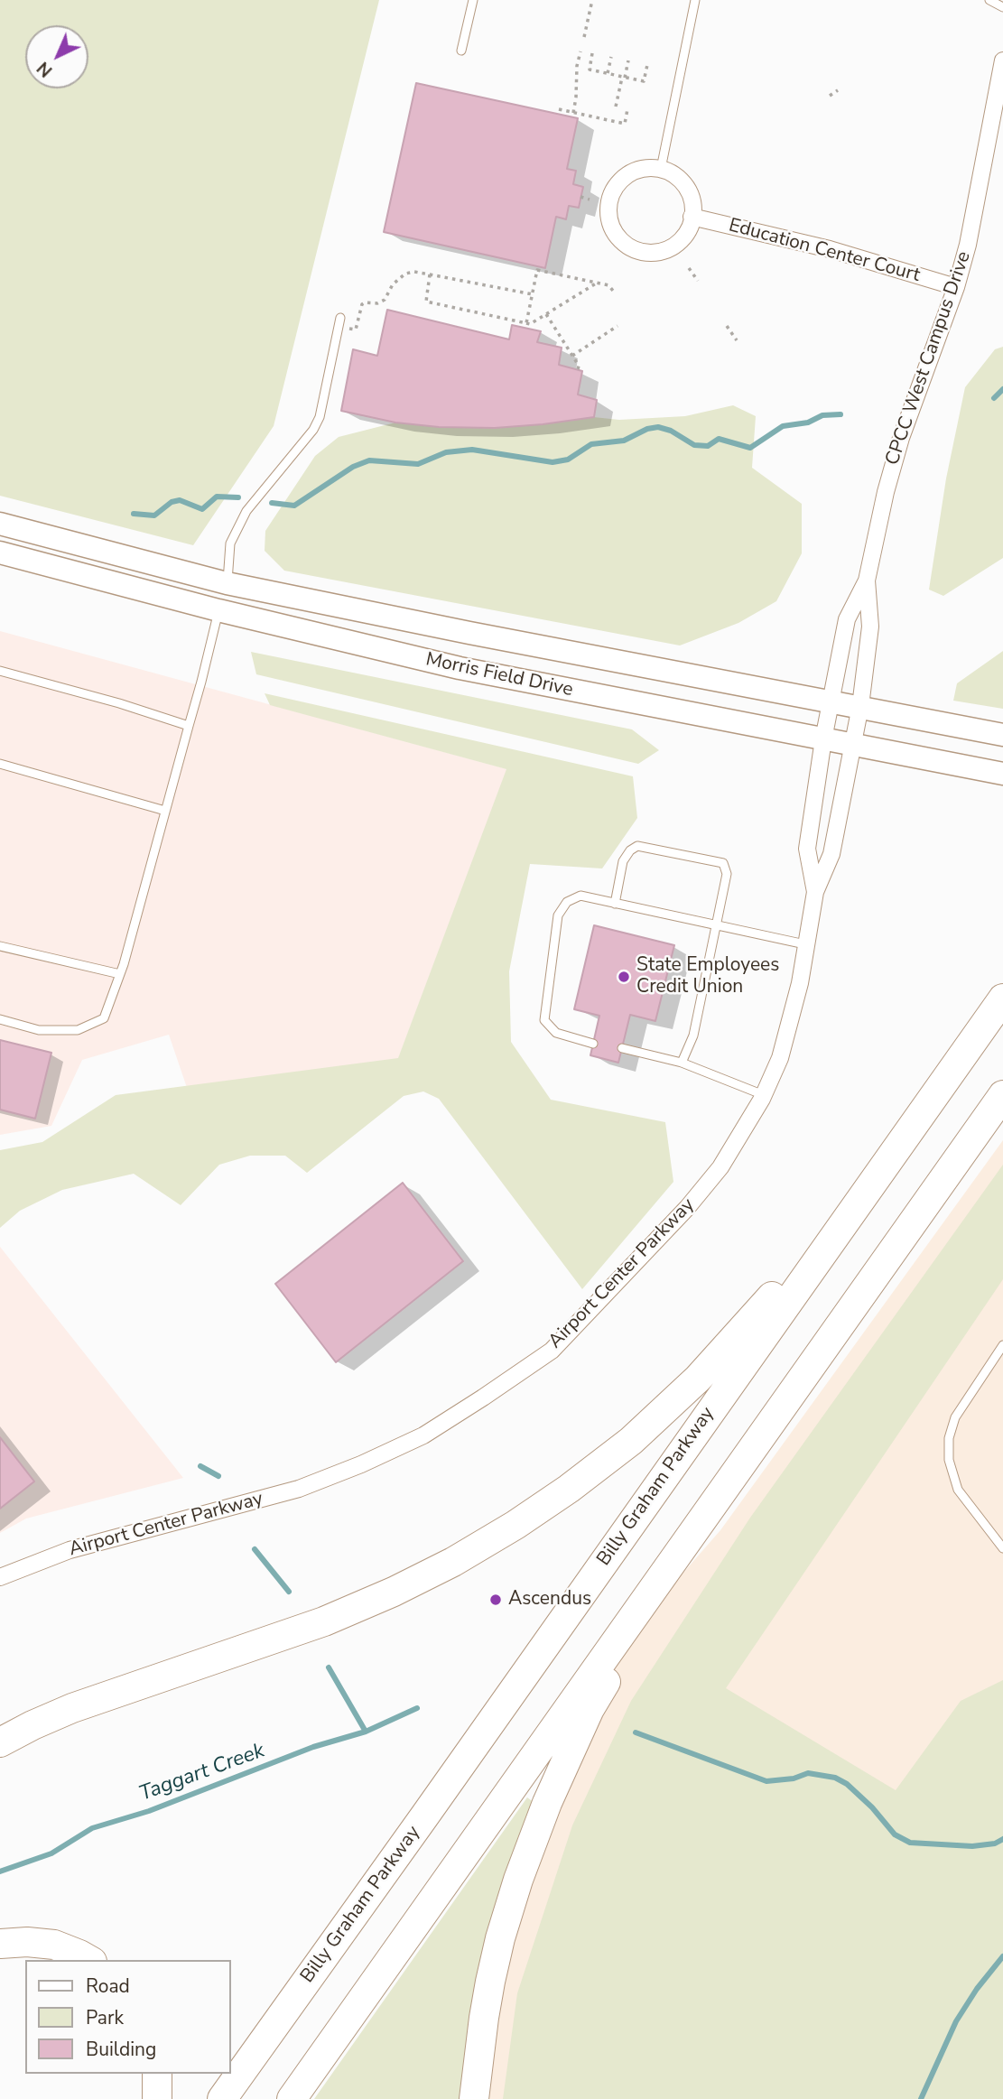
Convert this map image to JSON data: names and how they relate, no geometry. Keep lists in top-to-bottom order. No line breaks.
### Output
{"streets":{"highway":["Billy Graham Parkway"],"street":["Education Center Court","CPCC West Campus Drive","Morris Field Drive","Airport Center Parkway"]},"crossings":[["Education Center Court","CPCC West Campus Drive"],["CPCC West Campus Drive","Morris Field Drive"],["CPCC West Campus Drive","Airport Center Parkway"],["Morris Field Drive","Airport Center Parkway"]],"water":["Taggart Creek"],"places":["State Employees Credit Union","Ascendus"],"legend":["Road","Park","Building"],"north":"bottom left"}
